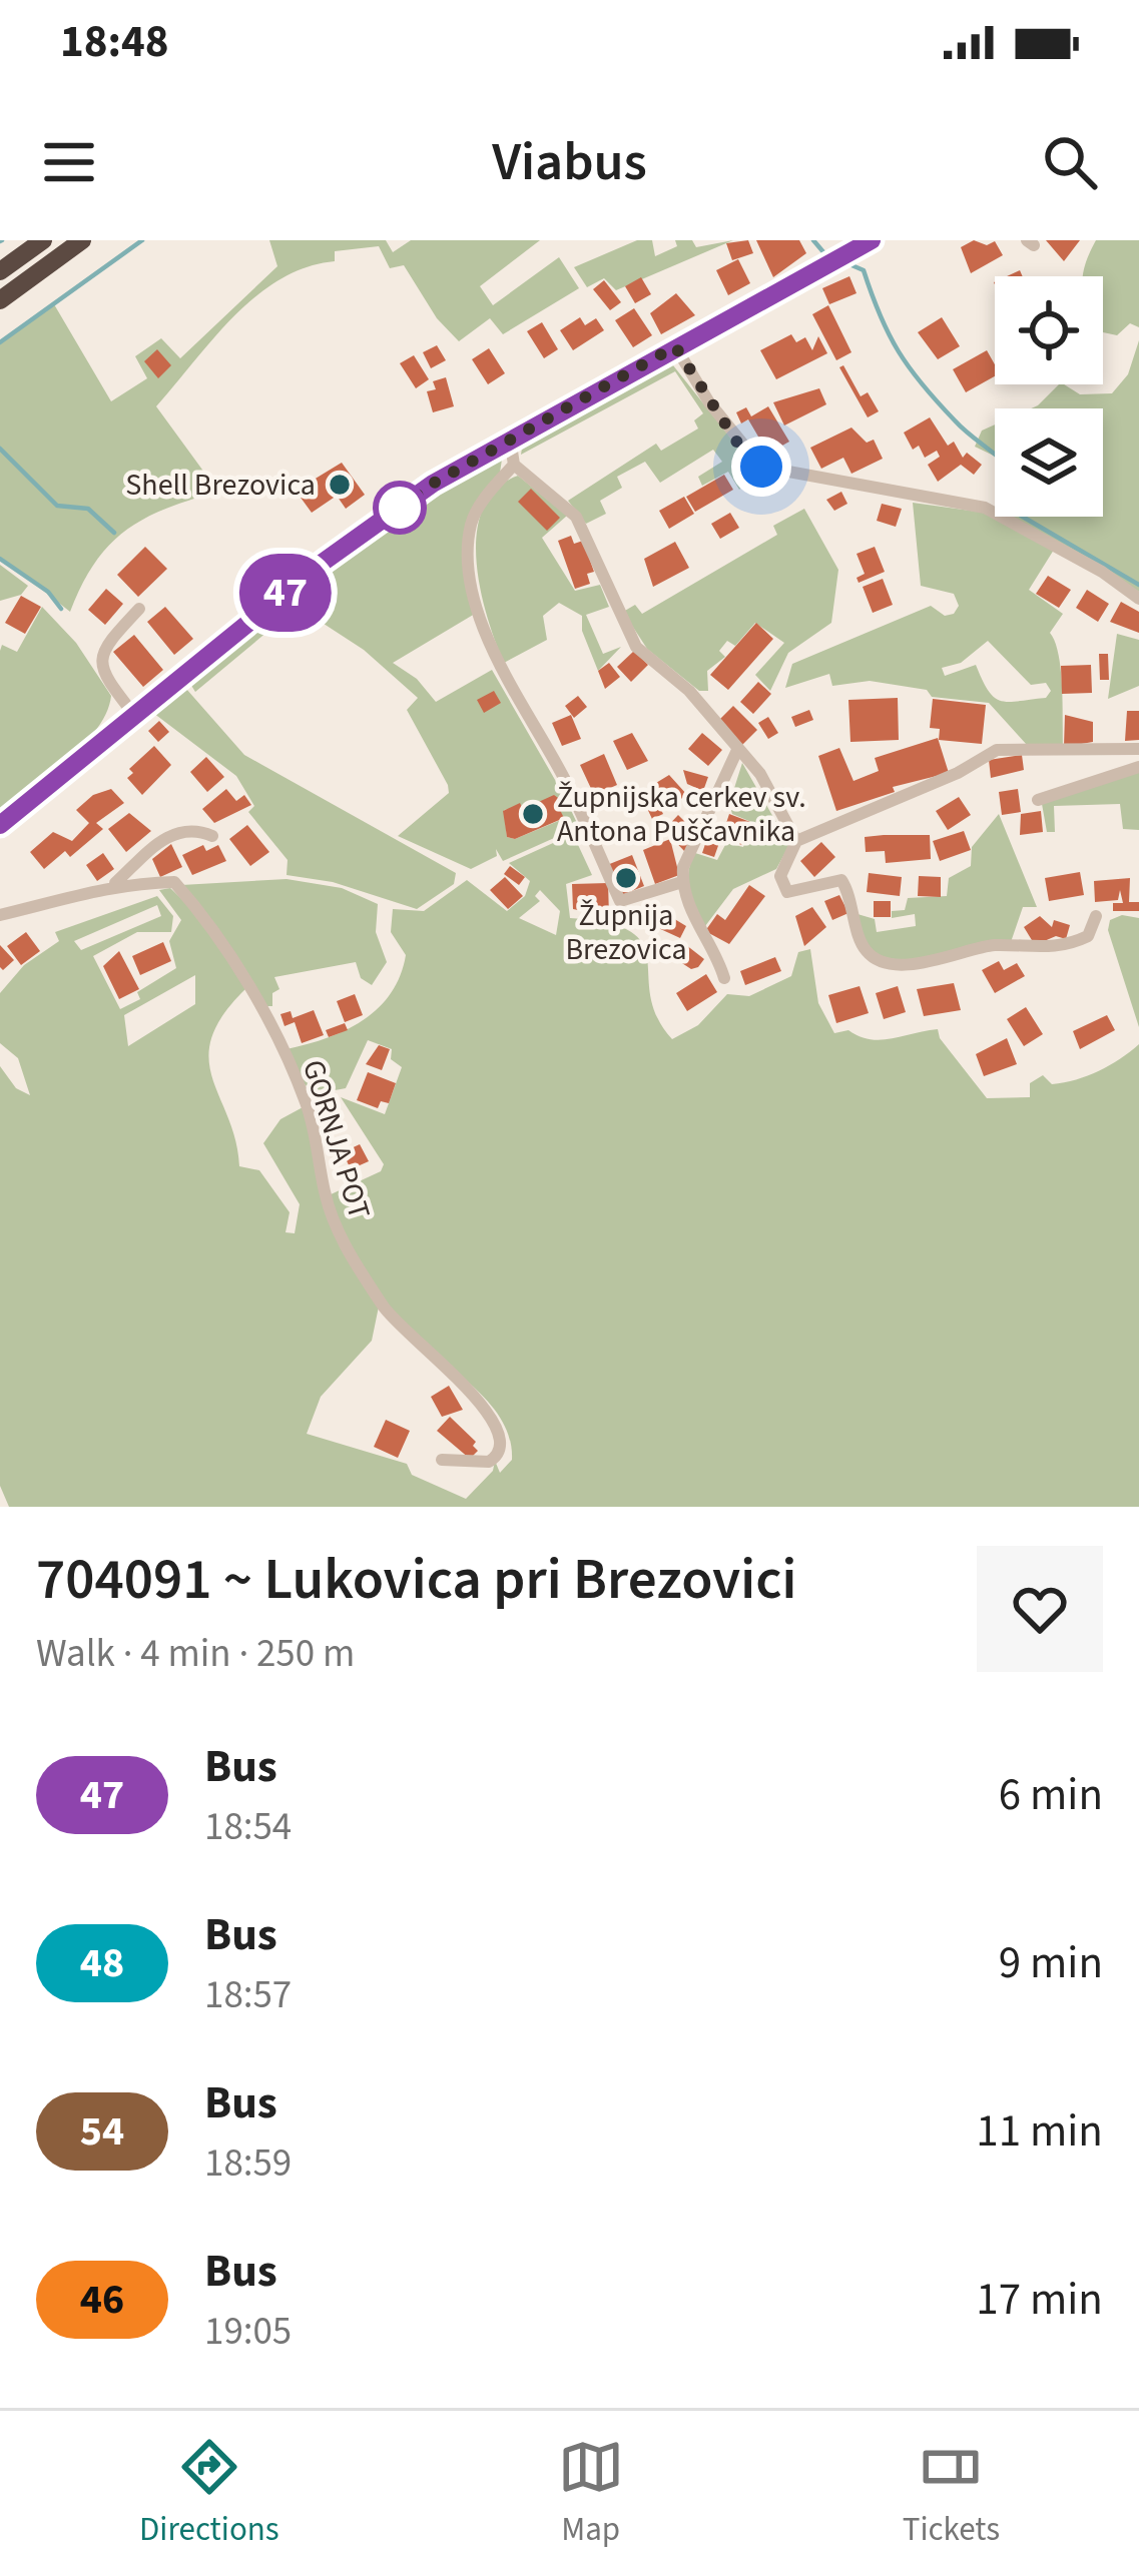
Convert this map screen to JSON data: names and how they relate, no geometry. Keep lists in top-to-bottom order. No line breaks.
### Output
{"streets":{"street":["GORNJA POT"]},"places":["Shell Brezovica","Župnijska cerkev sv. Antona Puščavnika","Župnija Brezovica"],"lines":["bus line 47"],"page":{"status":"18:48","header":"Viabus","on_map":"47","heading":["704091 ~ Lukovica pri Brezovici","Walk · 4 min · 250 m"],"list":[{"mark":"47","name":"Bus","note":"18:54","value":"6 min"},{"mark":"48","name":"Bus","note":"18:57","value":"9 min"},{"mark":"54","name":"Bus","note":"18:59","value":"11 min"},{"mark":"46","name":"Bus","note":"19:05","value":"17 min"}],"tabs":["Directions","Map","Tickets"]}}
